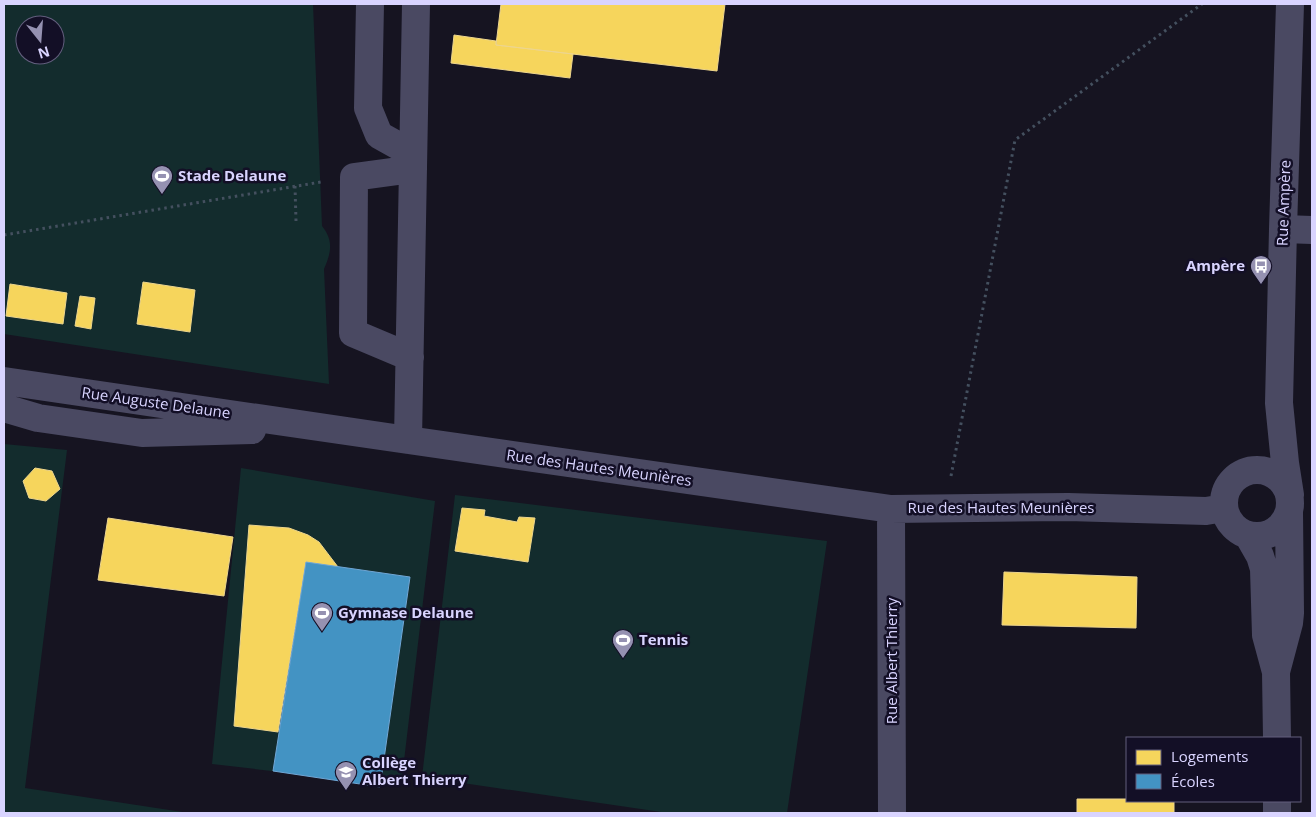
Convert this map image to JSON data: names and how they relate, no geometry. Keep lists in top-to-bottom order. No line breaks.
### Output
{"streets":{"street":["Rue Ampère","Rue Auguste Delaune","Rue des Hautes Meunières","Rue Albert Thierry"]},"crossings":[["Rue Ampère","Rue des Hautes Meunières"],["Rue Auguste Delaune","Rue des Hautes Meunières"],["Rue des Hautes Meunières","Rue Albert Thierry"]],"places":{"sports":["Stade Delaune","Gymnase Delaune","Tennis"],"bus stop":["Ampère"],"school or university":["Collège Albert Thierry"]},"legend":["Logements","Écoles"],"north":"bottom"}
